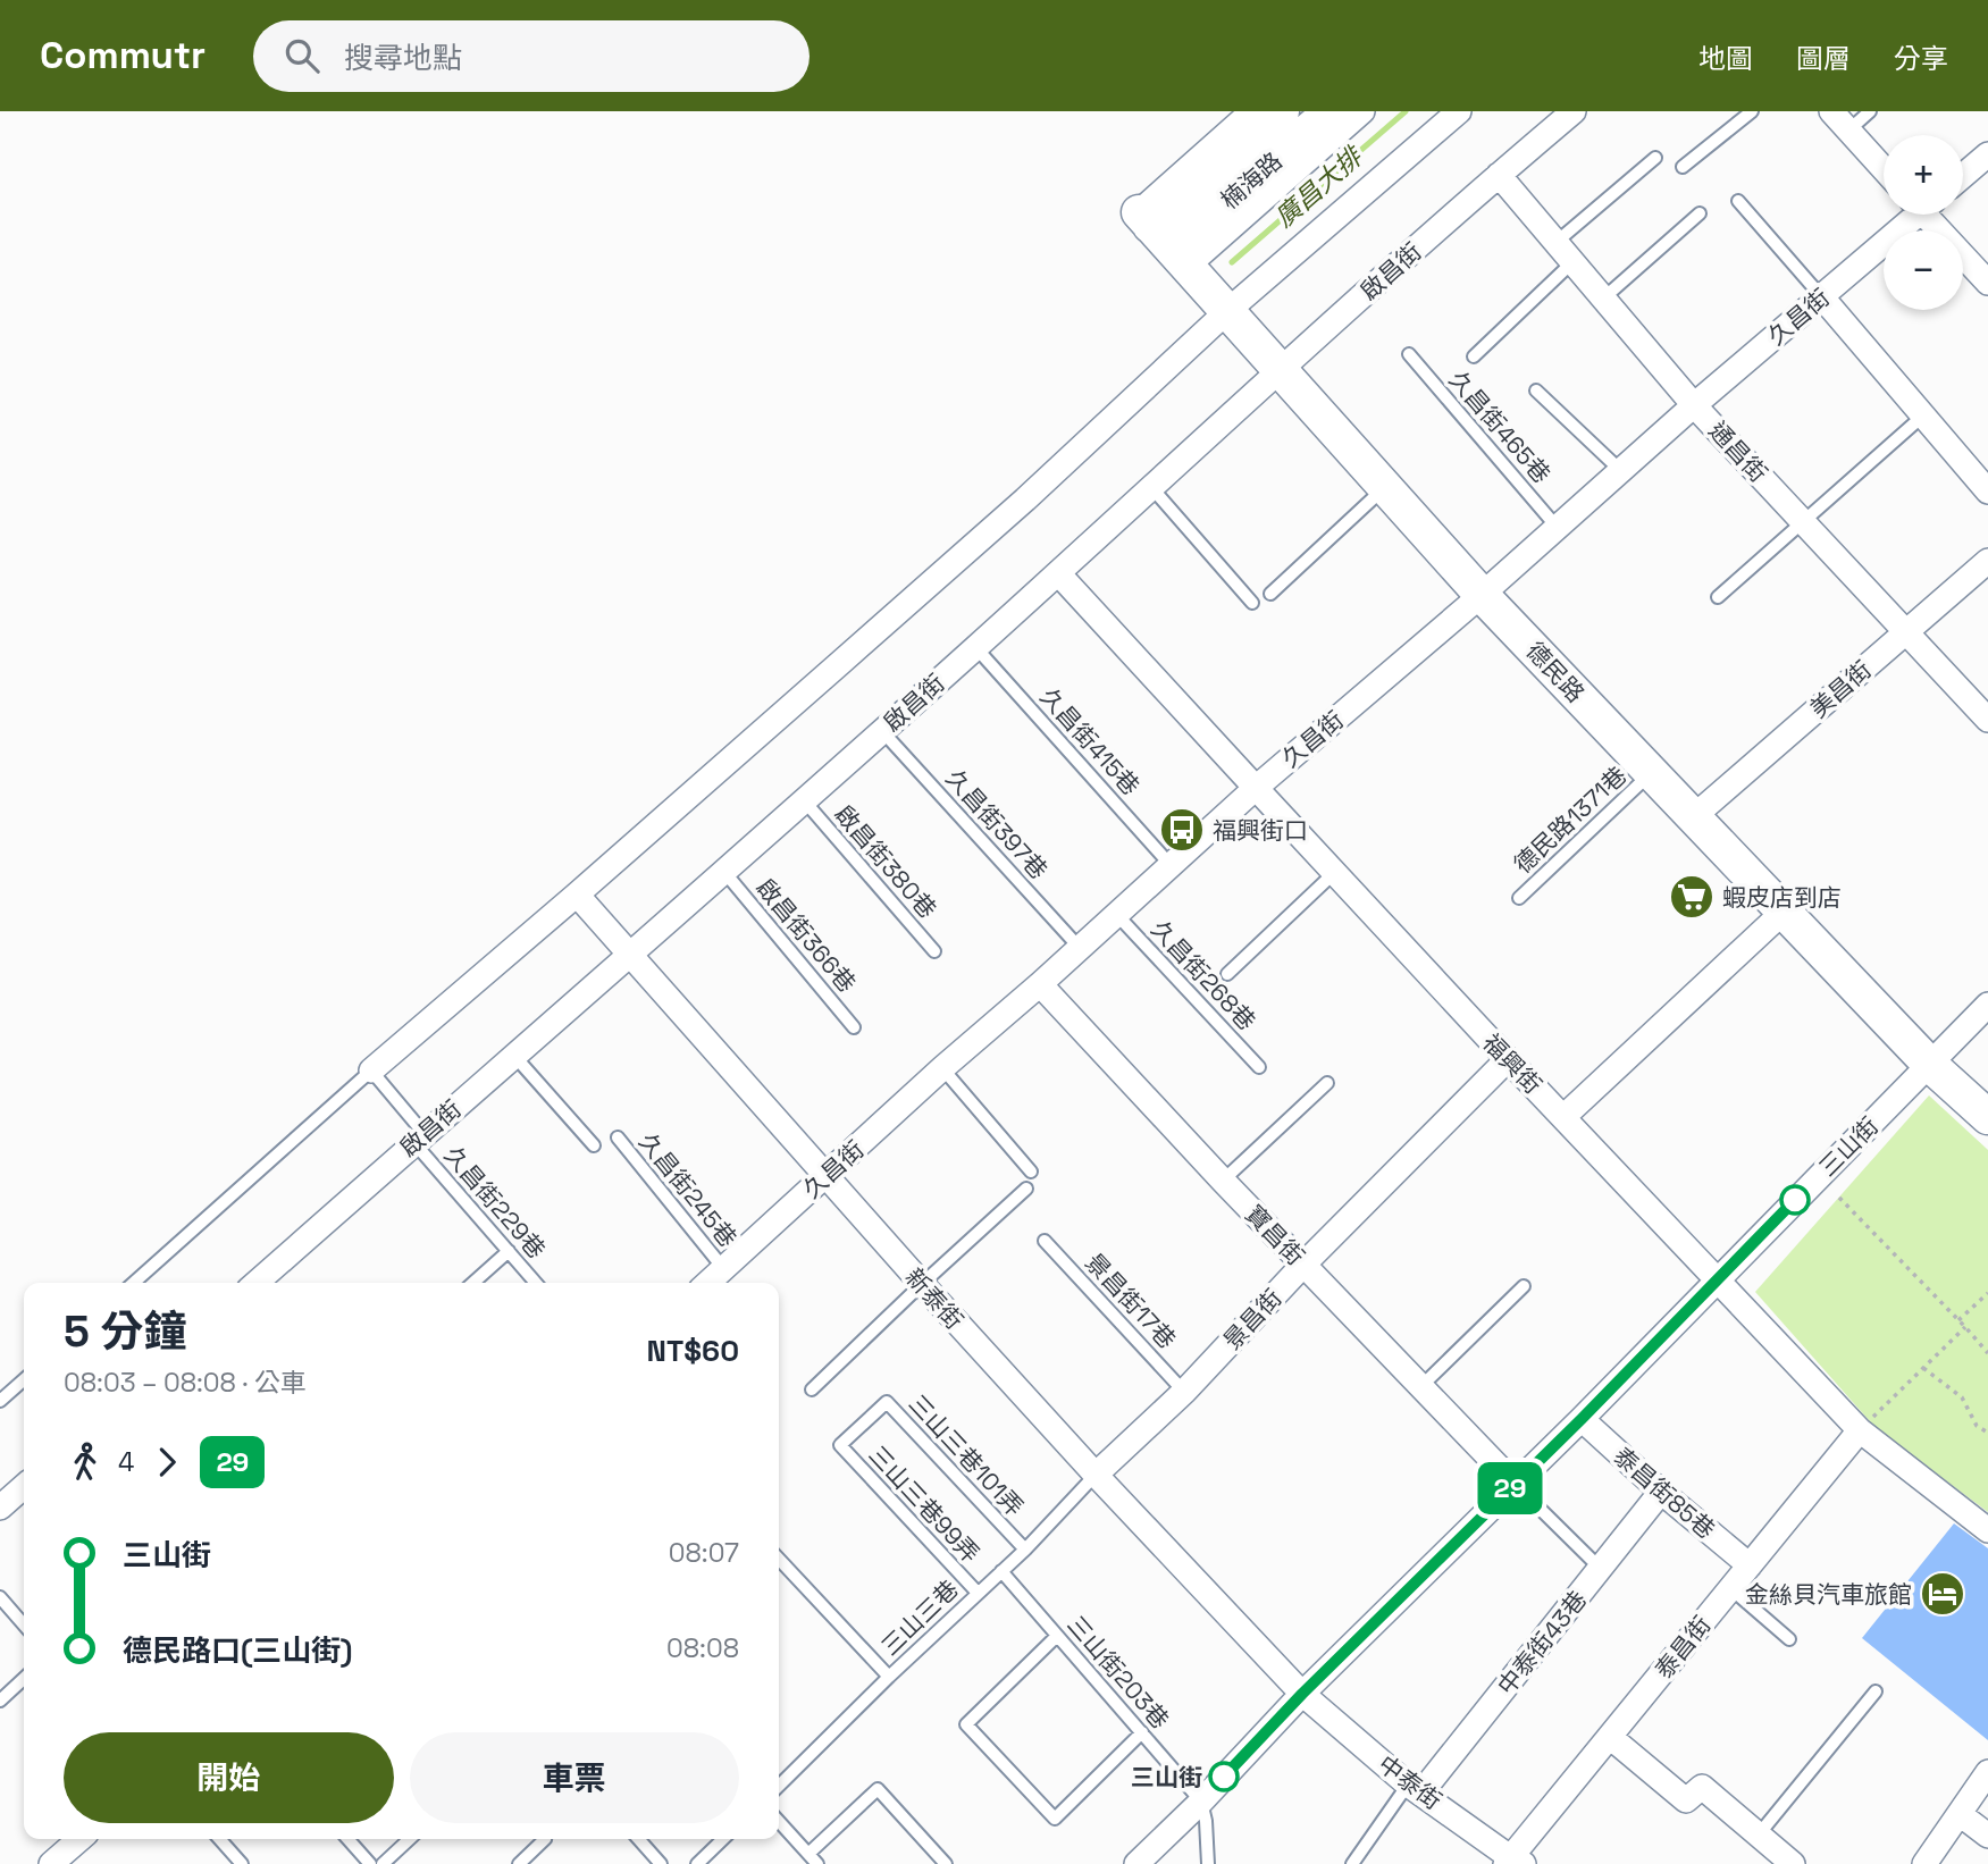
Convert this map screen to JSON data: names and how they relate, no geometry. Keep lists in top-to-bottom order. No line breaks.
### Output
{"streets":{"street":["楠海路","啟昌街","久昌街","通昌街","德民路","美昌街","福興街","三山街","寶昌街","新泰街","景昌街","泰昌街85巷","中泰街43巷","泰昌街","中泰街"],"lane":["久昌街465巷","久昌街415巷","德民路1371巷","久昌街397巷","啟昌街380巷","啟昌街366巷","久昌街268巷","久昌街245巷","久昌街229巷","景昌街17巷","三山三巷101弄","三山三巷99弄","三山三巷","三山街203巷"]},"crossings":[["楠海路","德民路"],["啟昌街","通昌街"],["啟昌街","德民路"],["啟昌街","久昌街415巷"],["啟昌街","久昌街397巷"],["啟昌街","啟昌街380巷"],["啟昌街","啟昌街366巷"],["啟昌街","福興街"],["啟昌街","久昌街229巷"],["啟昌街","新泰街"],["久昌街","久昌街465巷"],["久昌街","通昌街"],["久昌街","德民路"],["久昌街","久昌街415巷"],["久昌街","久昌街397巷"],["久昌街","久昌街268巷"],["久昌街","福興街"],["久昌街","久昌街245巷"],["久昌街","寶昌街"],["久昌街","新泰街"],["通昌街","美昌街"],["德民路","美昌街"],["德民路","德民路1371巷"],["德民路","三山街"],["福興街","三山街"],["福興街","景昌街"],["福興街","泰昌街"],["三山街","寶昌街"],["三山街","新泰街"],["三山街","泰昌街85巷"],["三山街","三山街203巷"],["三山街","中泰街"],["寶昌街","景昌街"],["新泰街","景昌街"],["新泰街","三山三巷"],["新泰街","中泰街"],["景昌街17巷","景昌街"],["景昌街","三山三巷"],["三山三巷101弄","三山三巷99弄"],["三山三巷101弄","三山三巷"],["泰昌街85巷","中泰街43巷"],["泰昌街85巷","泰昌街"],["三山三巷99弄","三山三巷"],["三山三巷","三山街203巷"],["中泰街43巷","中泰街"],["泰昌街","中泰街"]],"water":["廣昌大排"],"places":{"bus stop":["福興街口"],"supermarket":["蝦皮店到店"],"hotel":["金絲貝汽車旅館"],"other":["三山街"]},"lines":["bus line 29"],"page":{"header":"Commutr","search":"搜尋地點","nav":["地圖","圖層","分享"],"on_map":"29","map_buttons":["+","−"],"heading":["5 分鐘","08:03 – 08:08 · 公車","NT$60"],"legs":["4","29"],"list":[{"name":"三山街","value":"08:07"},{"name":"德民路口(三山街)","value":"08:08"}],"buttons":["開始","車票"]}}
